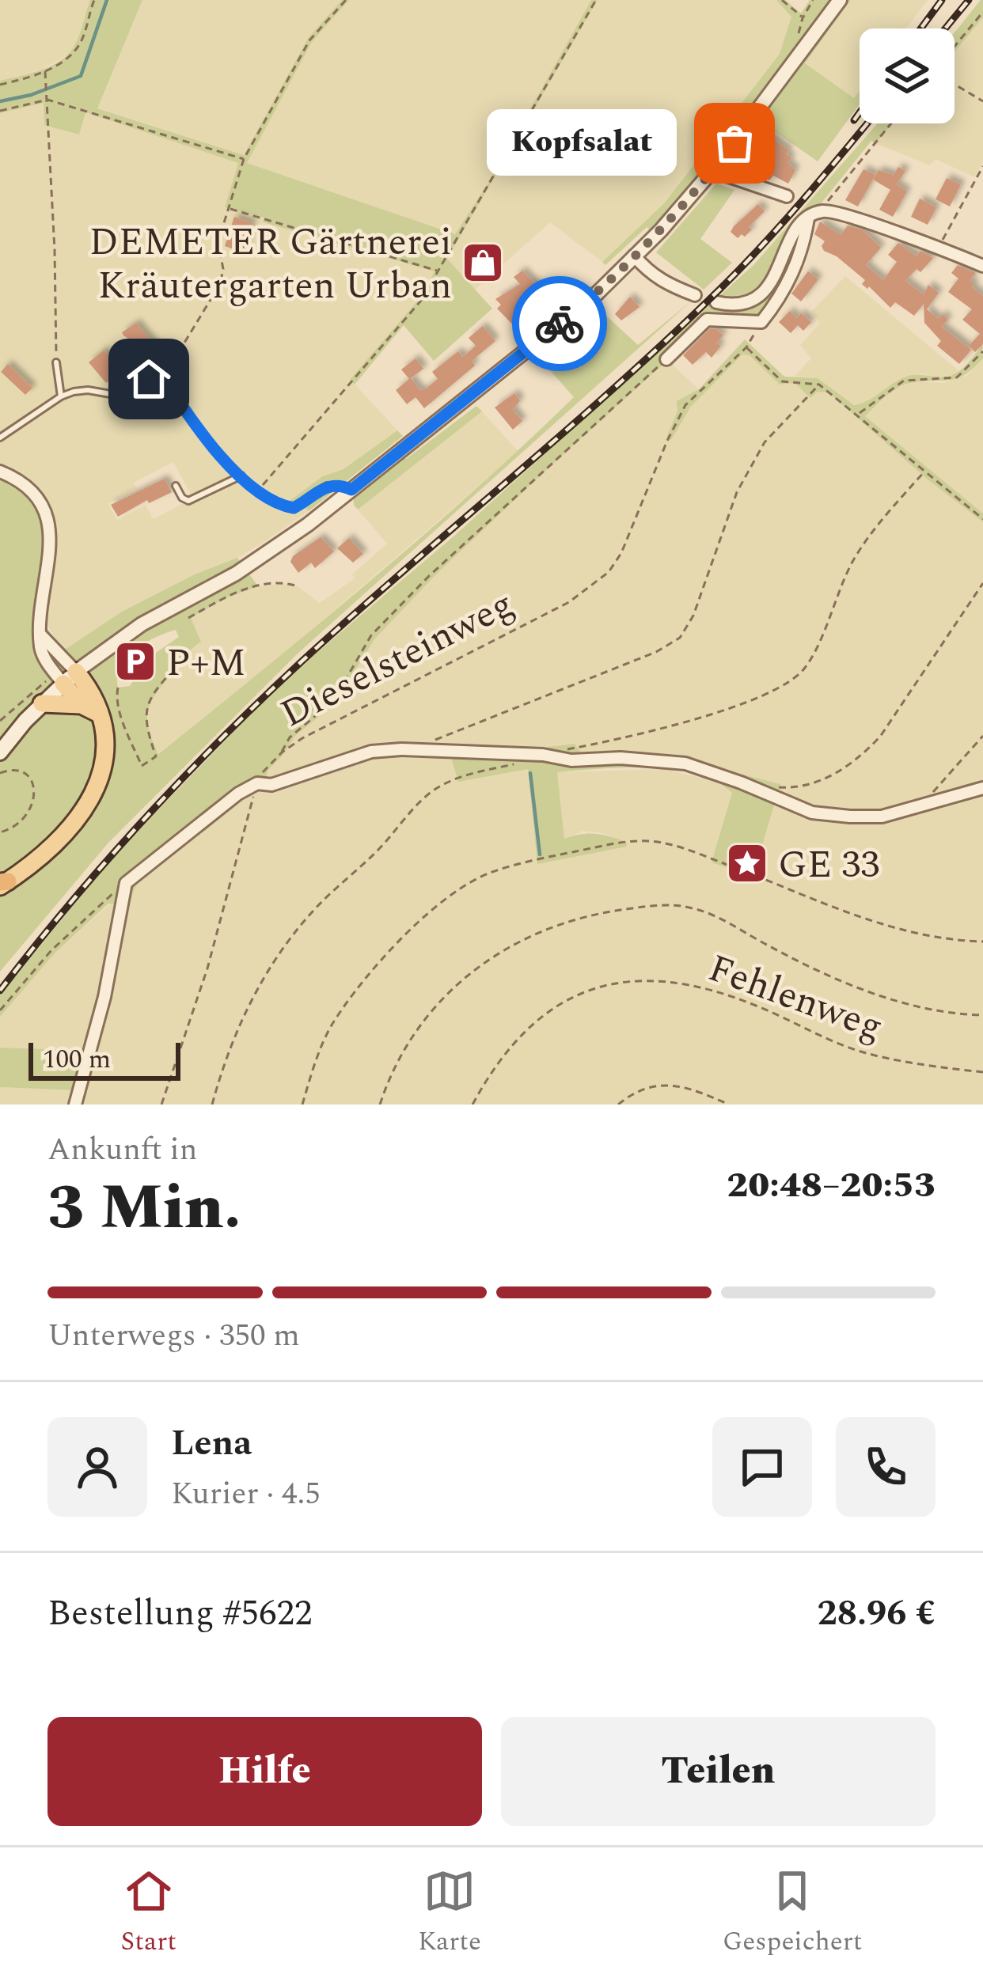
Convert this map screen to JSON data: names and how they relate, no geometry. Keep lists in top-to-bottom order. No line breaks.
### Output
{"streets":{"path":["Dieselsteinweg","Fehlenweg"]},"places":{"other":["Kopfsalat"],"shop":["DEMETER Gärtnerei Kräutergarten Urban"],"parking":["P+M"],"place":["GE 33"]},"scale_bar":"100 m","page":{"bubble":"Kopfsalat","scale":"100 m","heading":["3 Min.","Ankunft in","20:48–20:53"],"panel":["Lena","Kurier · 4.5","Bestellung #5622","28.96 €"],"bar":"Unterwegs · 350 m","buttons":["Hilfe","Teilen"],"tabs":["Start","Karte","Gespeichert"]}}
